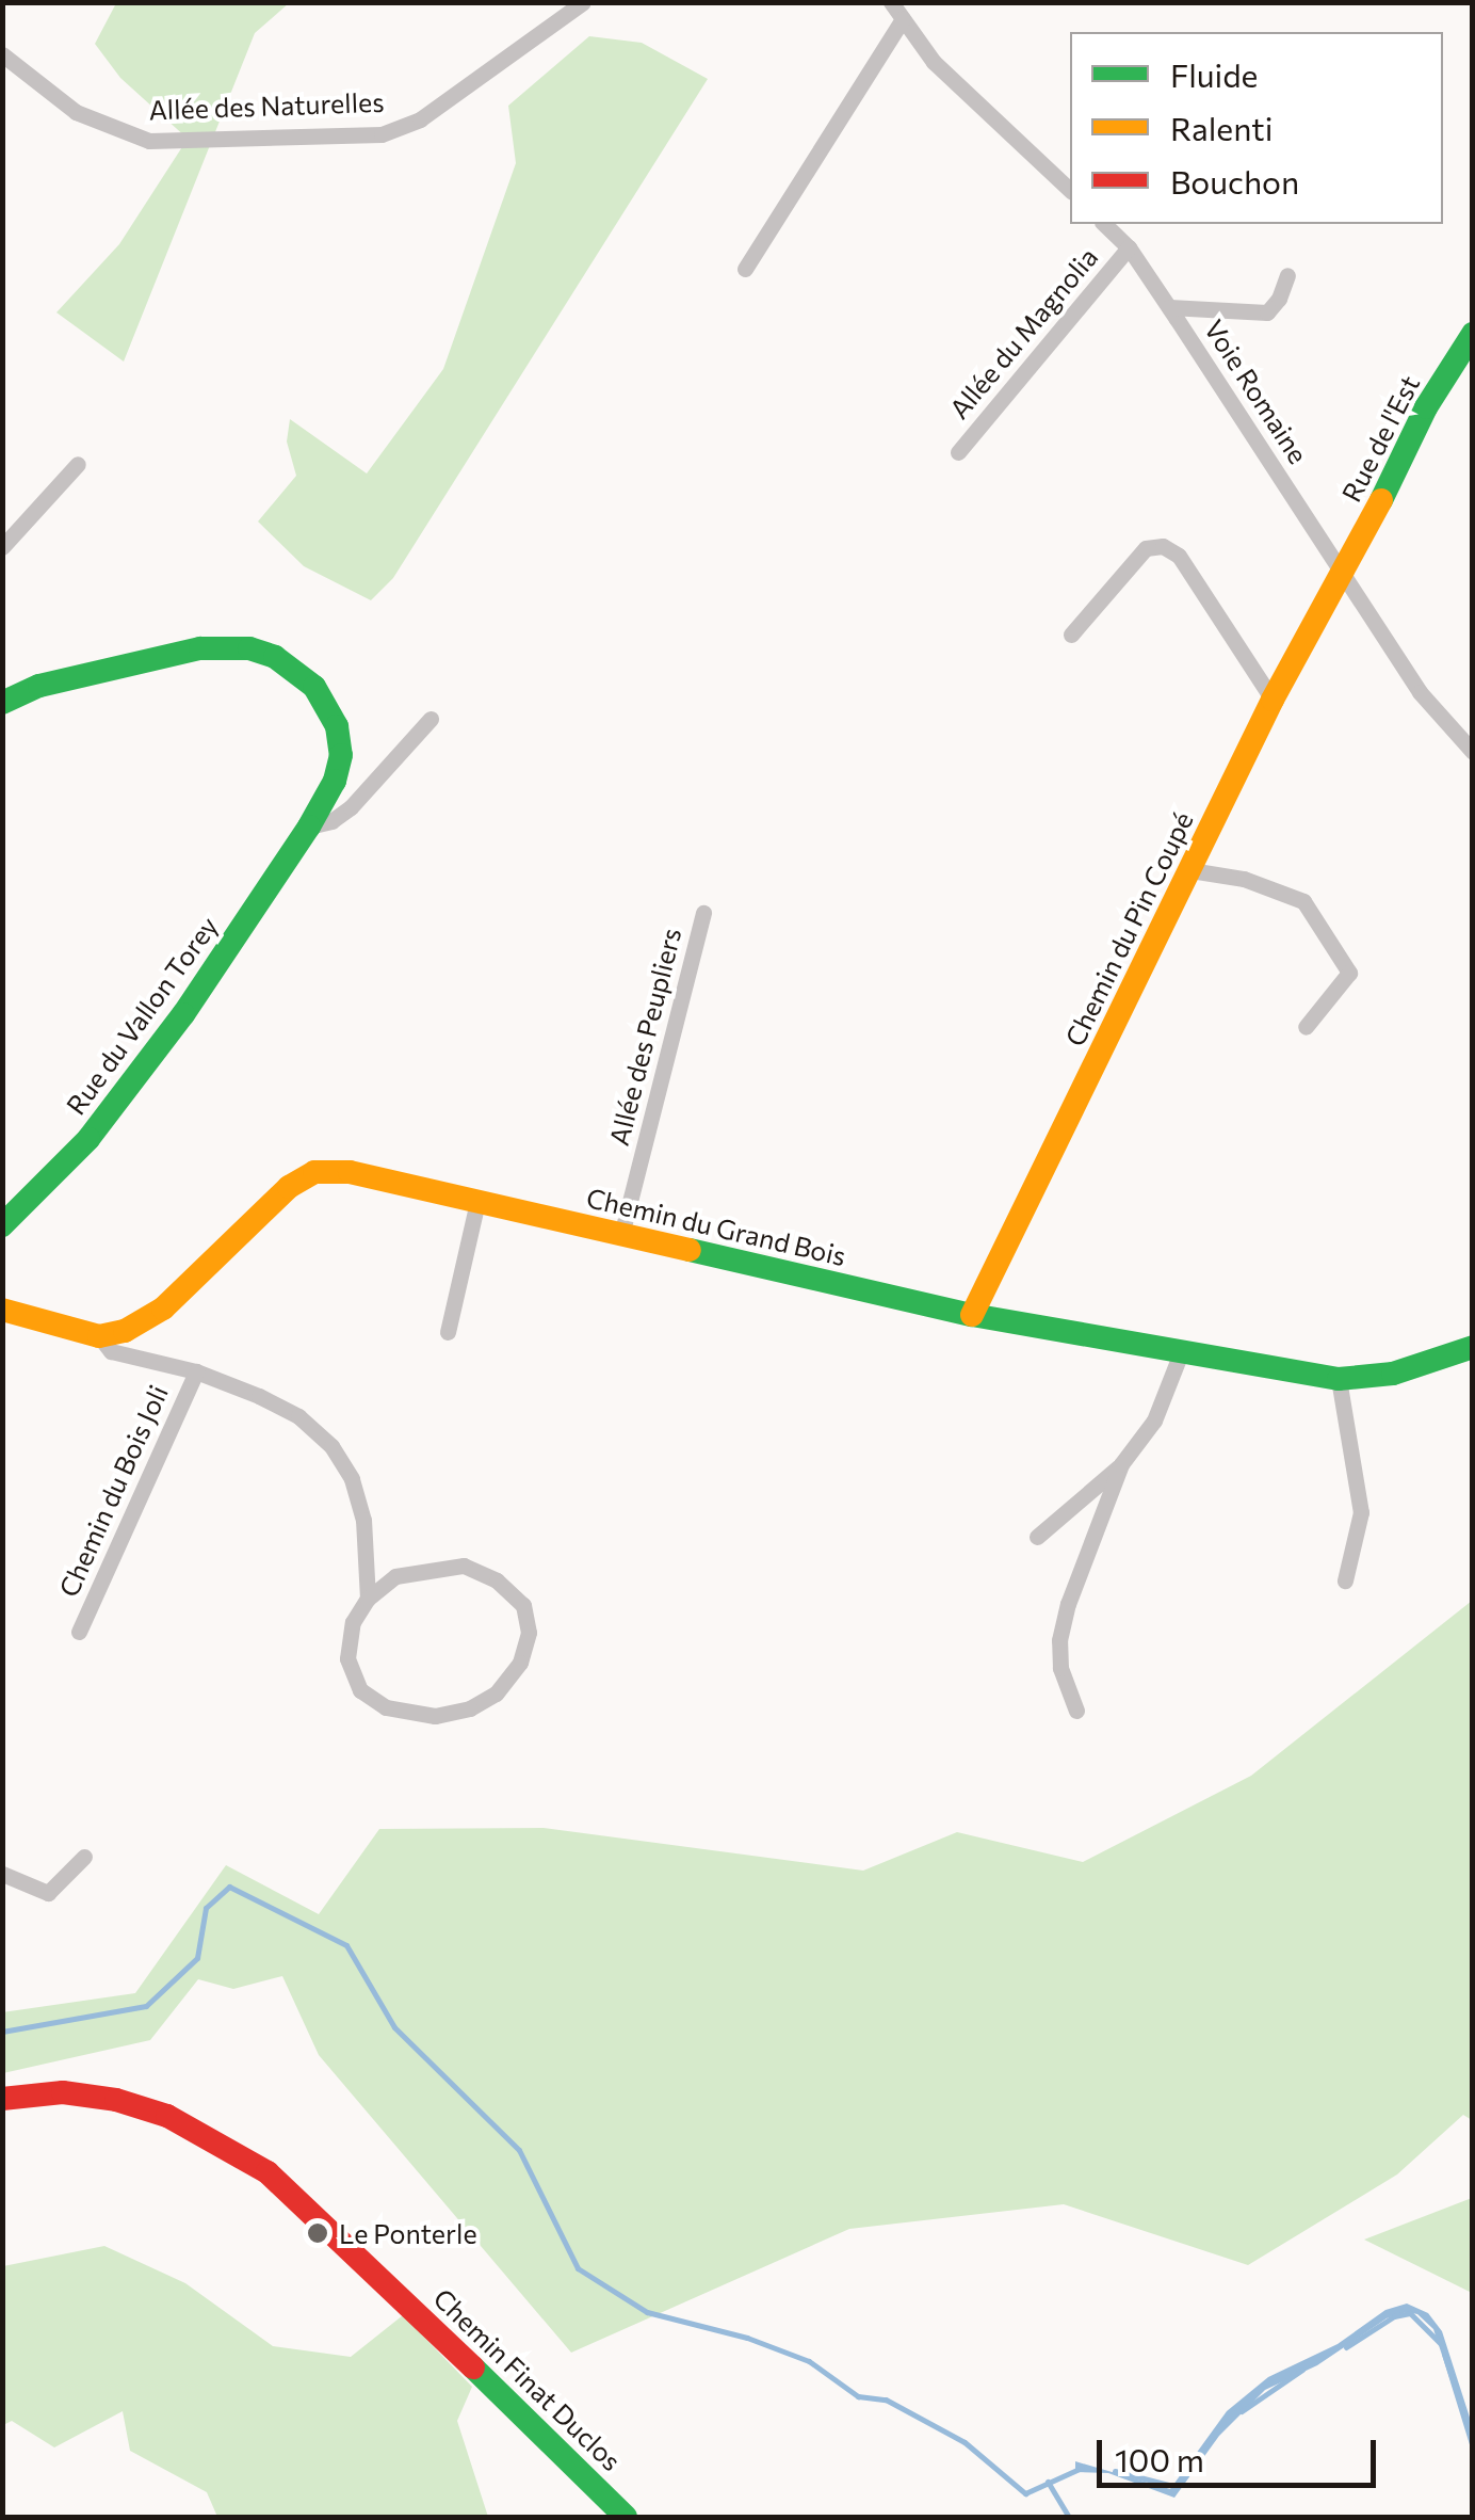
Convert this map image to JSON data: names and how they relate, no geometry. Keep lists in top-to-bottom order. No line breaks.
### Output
{"streets":{"street":["Allée des Naturelles","Allée du Magnolia","Voie Romaine","Rue de l'Est","Chemin du Pin Coupé","Rue du Vallon Torey","Allée des Peupliers","Chemin du Grand Bois","Chemin du Bois Joli","Chemin Finat Duclos"]},"crossings":[["Allée du Magnolia","Voie Romaine"],["Voie Romaine","Rue de l'Est"],["Voie Romaine","Chemin du Pin Coupé"],["Rue de l'Est","Chemin du Pin Coupé"],["Chemin du Pin Coupé","Chemin du Grand Bois"],["Allée des Peupliers","Chemin du Grand Bois"],["Chemin du Grand Bois","Chemin du Bois Joli"]],"places":["Le Ponterle"],"legend":["Fluide","Ralenti","Bouchon"],"scale_bar":"100 m"}
